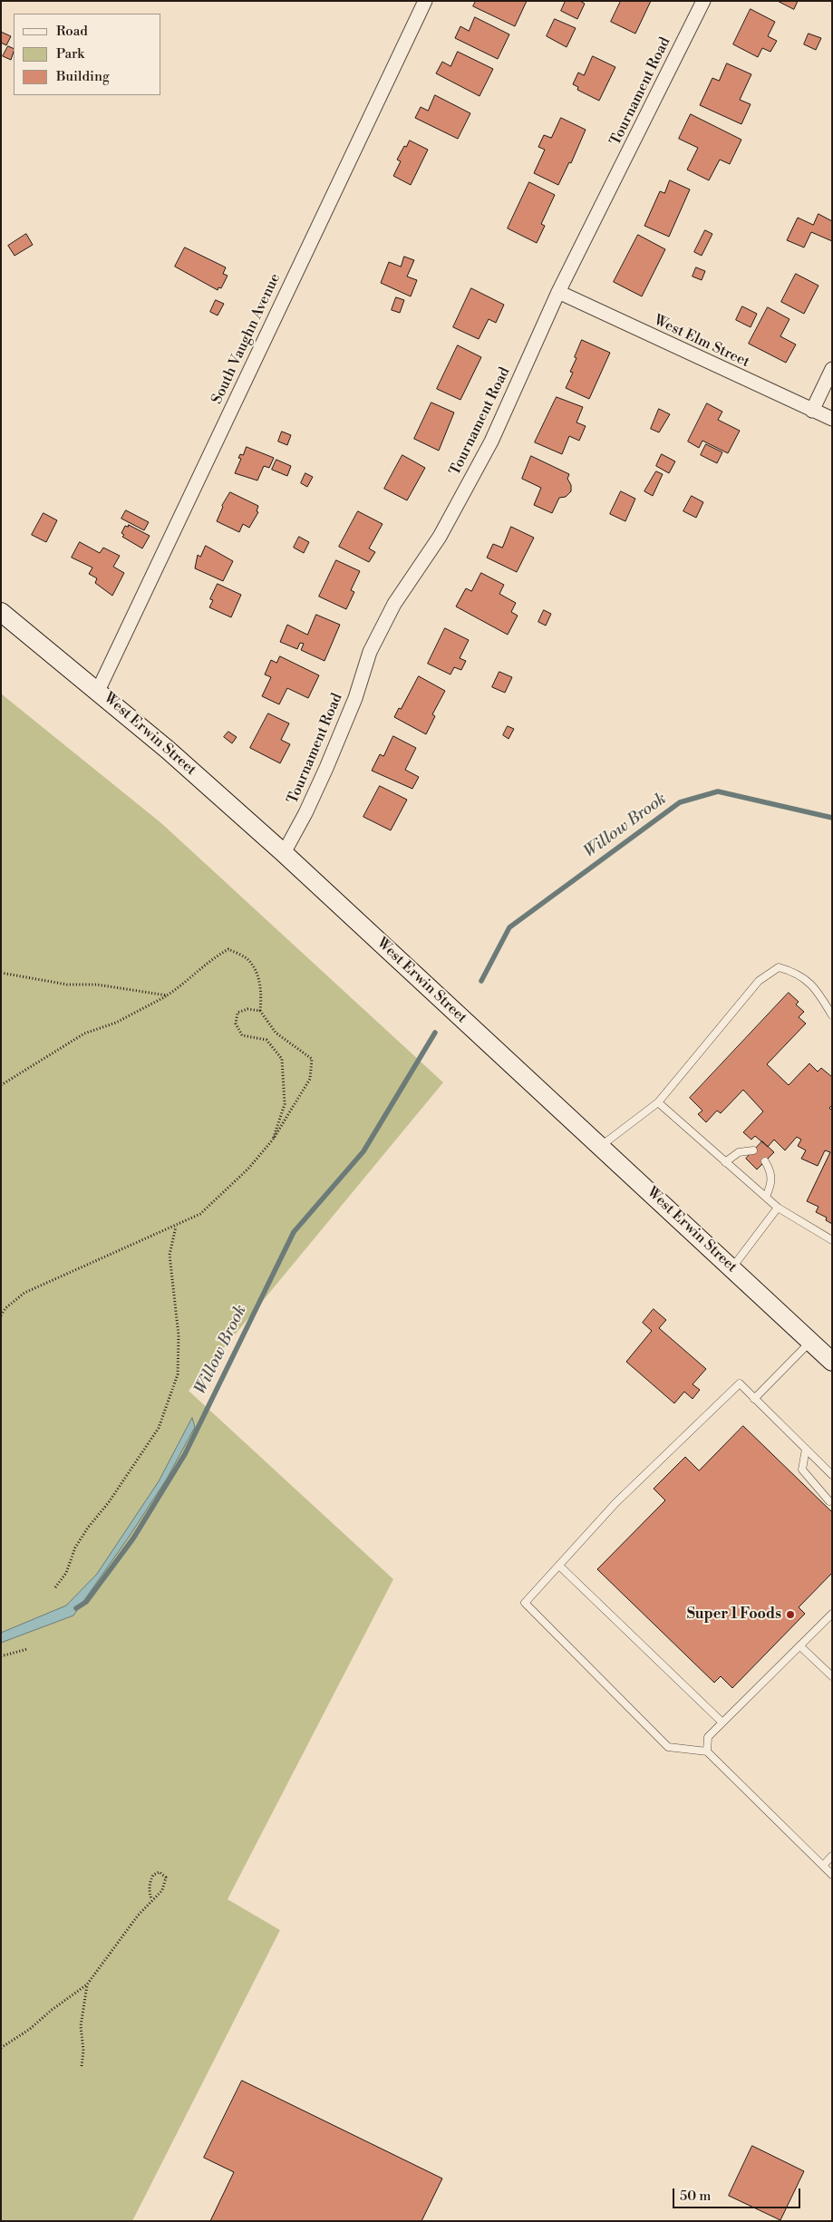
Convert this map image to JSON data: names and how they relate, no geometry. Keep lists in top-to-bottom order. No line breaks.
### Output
{"streets":{"main road":["West Erwin Street"],"street":["Tournament Road","South Vaughn Avenue","West Elm Street"]},"crossings":[["Tournament Road","West Elm Street"],["Tournament Road","West Erwin Street"],["South Vaughn Avenue","West Erwin Street"]],"water":["Willow Brook"],"places":["Super 1 Foods"],"legend":["Road","Park","Building"],"scale_bar":"50 m"}
